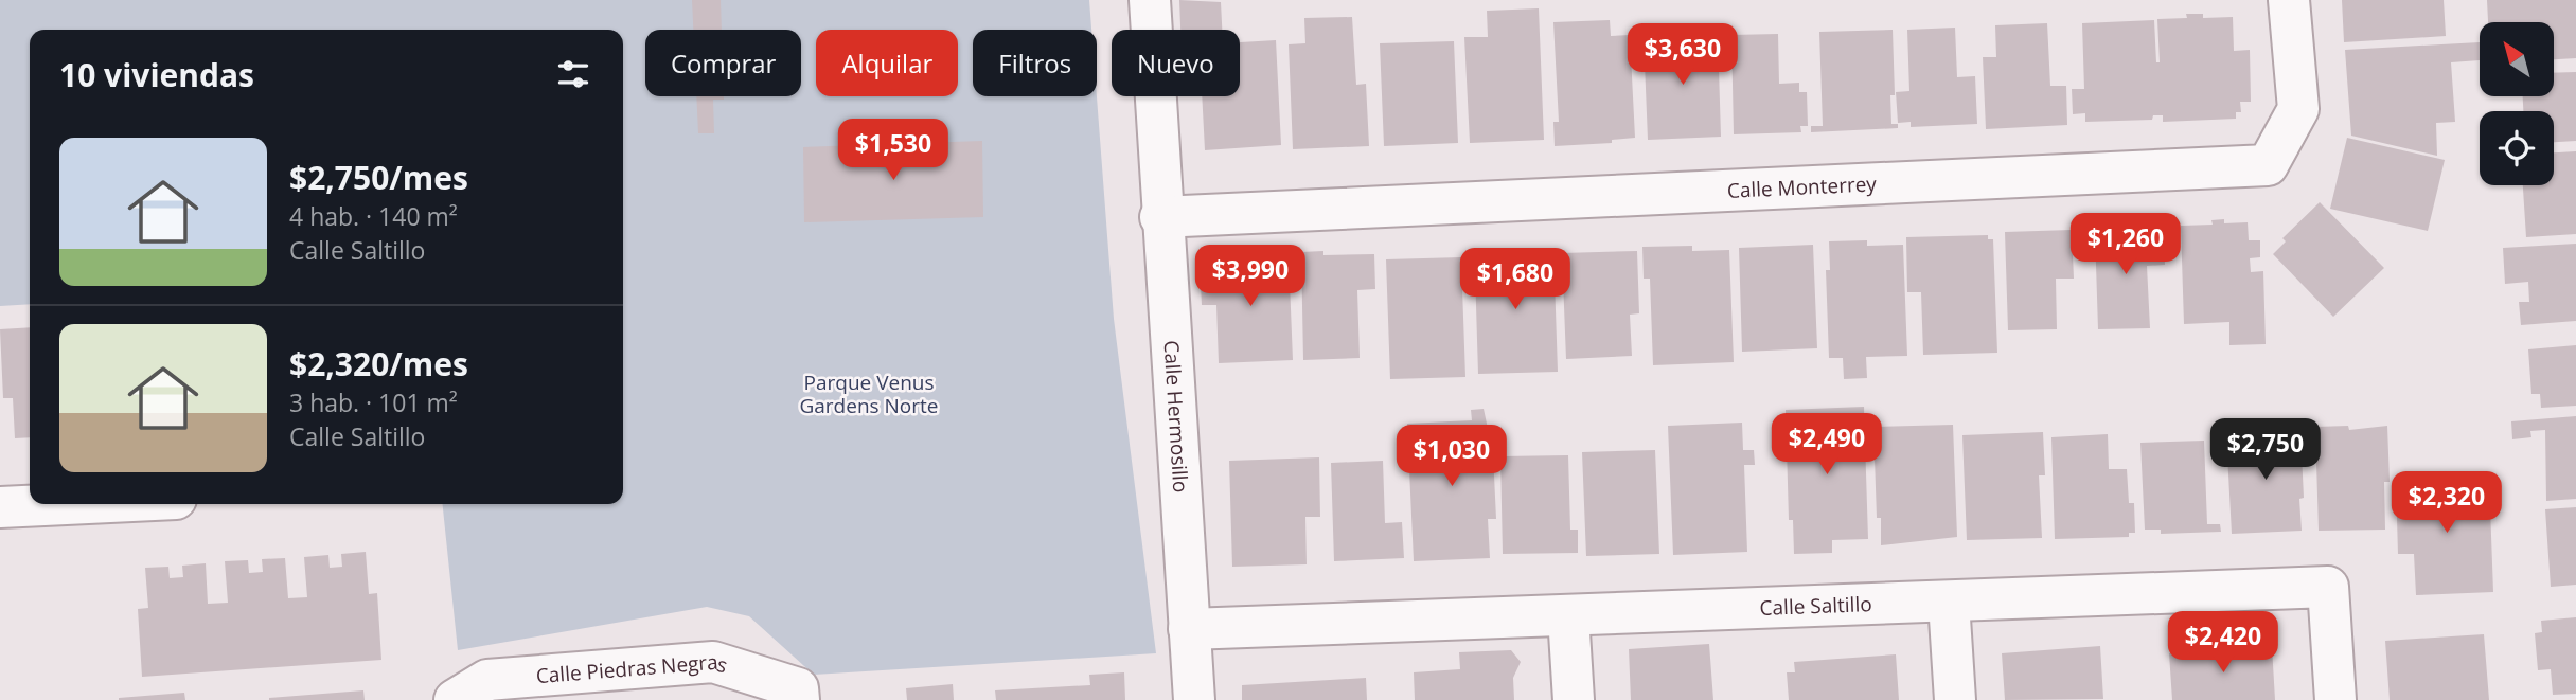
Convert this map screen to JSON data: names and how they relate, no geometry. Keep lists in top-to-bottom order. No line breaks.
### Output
{"streets":{"street":["Calle Monterrey","Calle Hermosillo","Calle Saltillo","Calle Piedras Negras"]},"crossings":[["Calle Monterrey","Calle Hermosillo"],["Calle Hermosillo","Calle Saltillo"]],"parks":["Parque Venus Gardens Norte"],"north":"top left","page":{"price":["$3,630","$1,530","$1,260","$3,990","$1,680","$2,490","$2,750","$1,030","$2,320","$2,420"],"chip":["Comprar","Alquilar","Filtros","Nuevo"],"heading":"10 viviendas","list":[{"name":"$2,750/mes","note":"4 hab. · 140 m² · Calle Saltillo"},{"name":"$2,320/mes","note":"3 hab. · 101 m² · Calle Saltillo"}]}}
